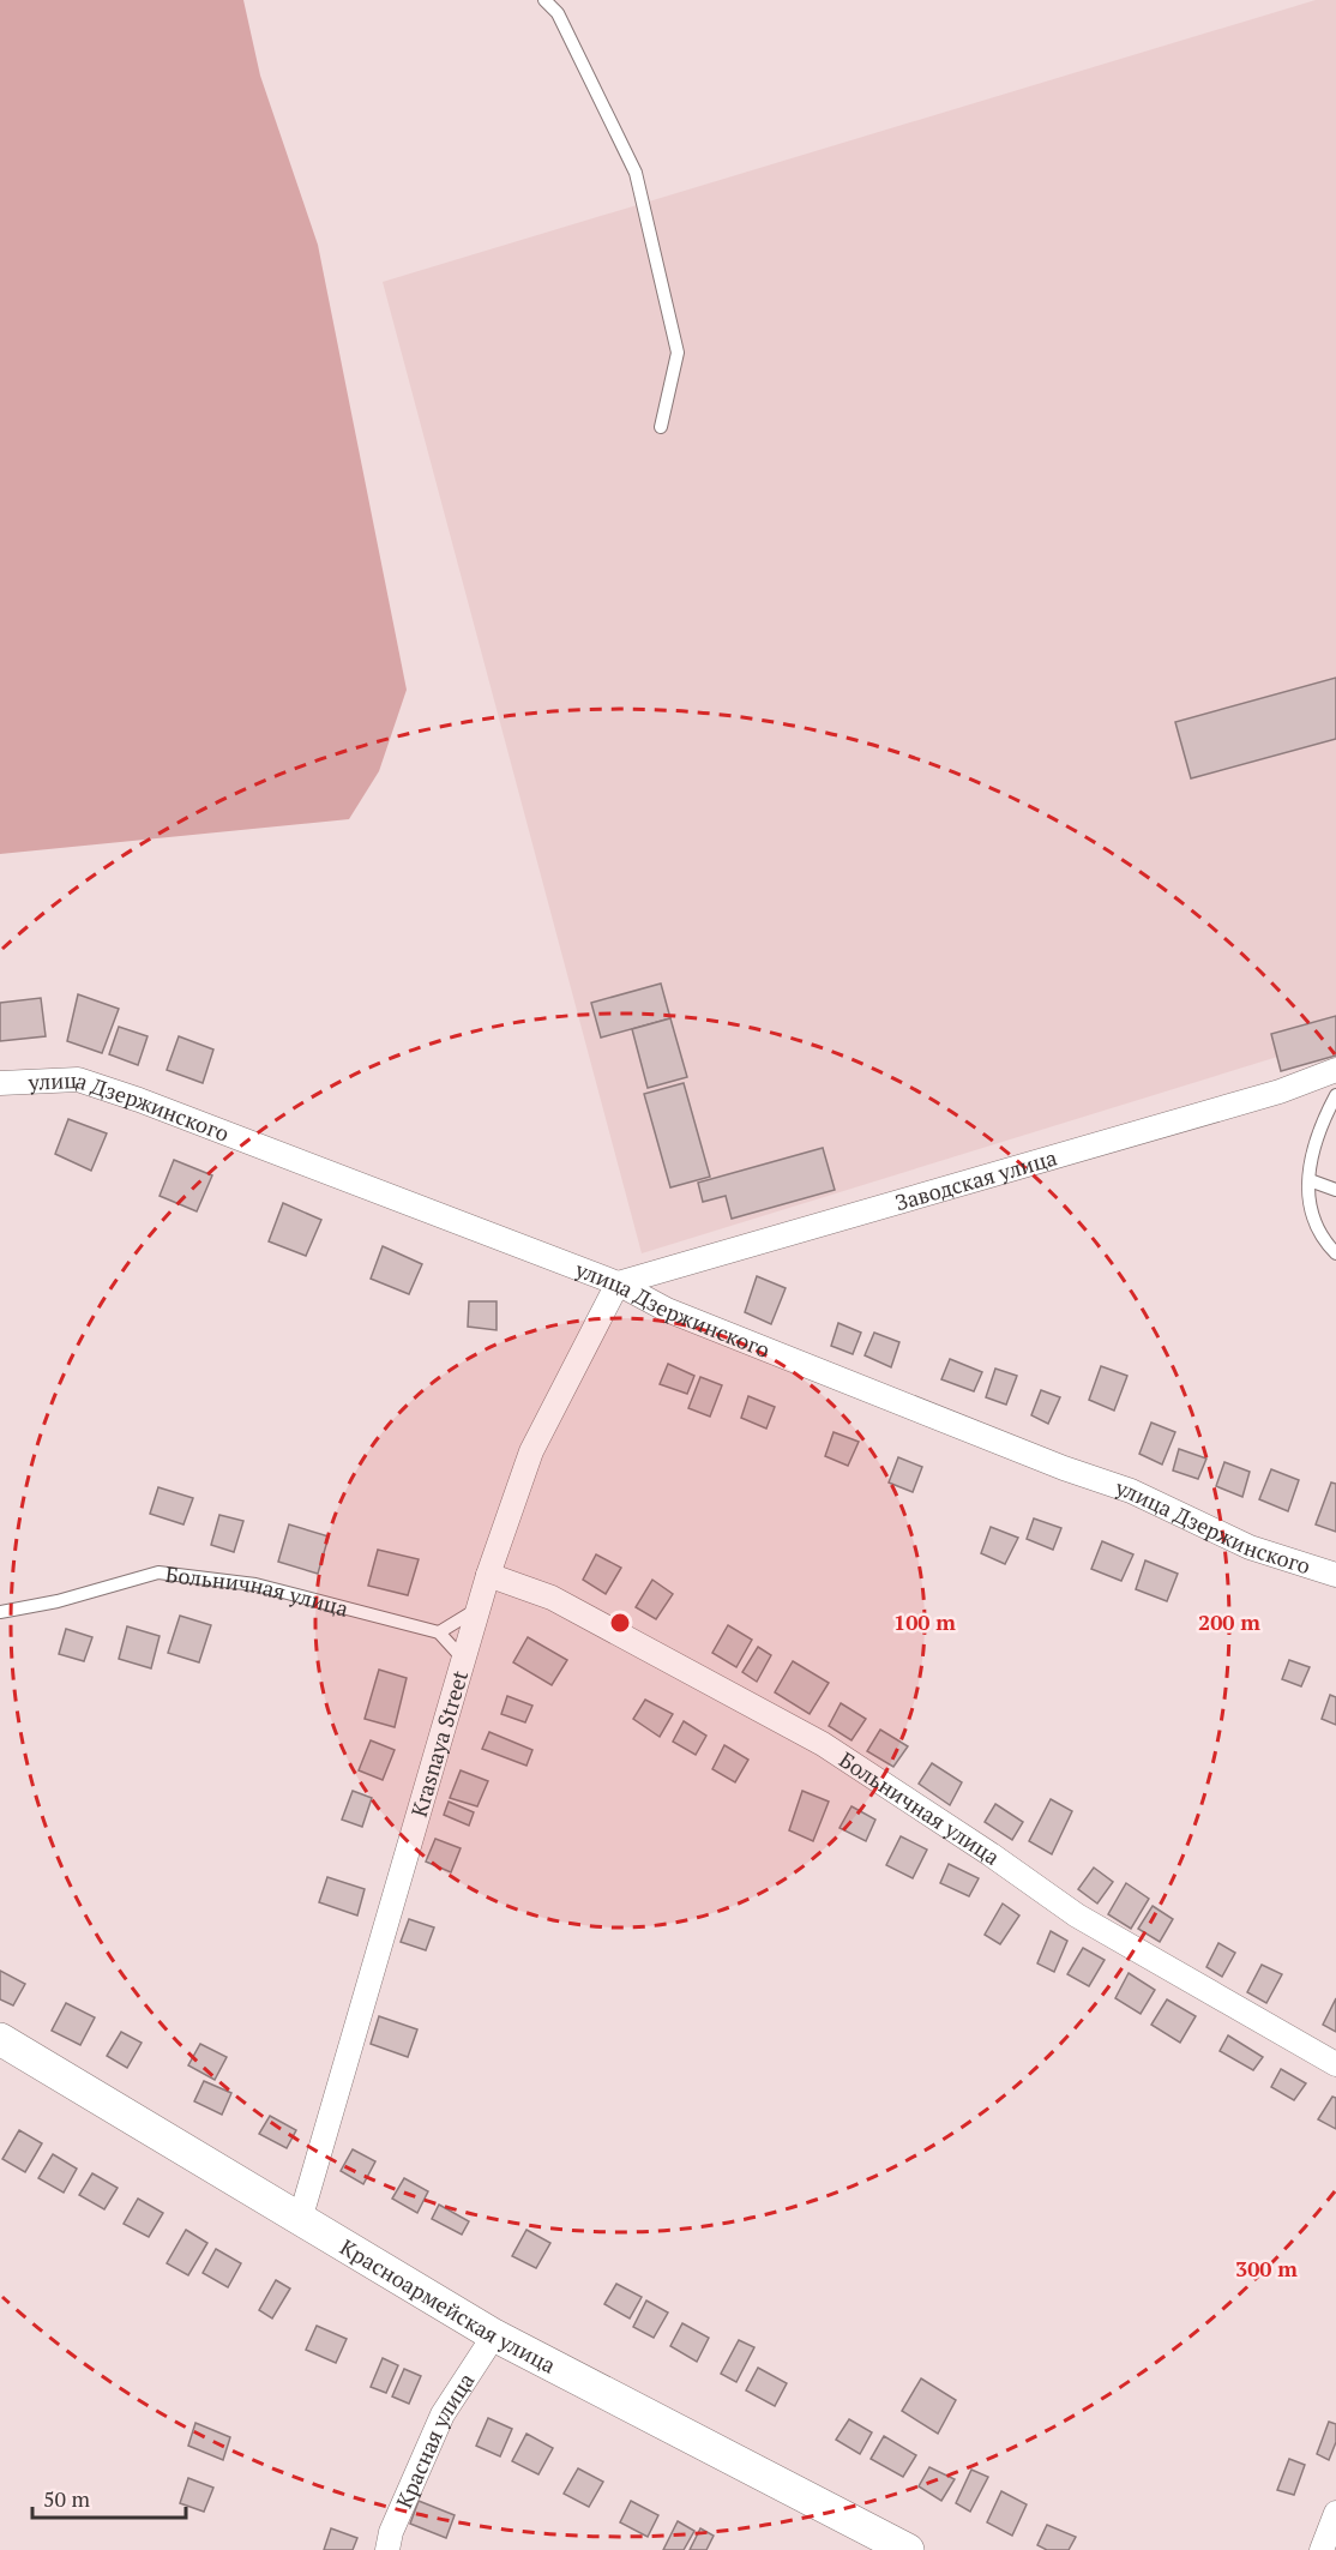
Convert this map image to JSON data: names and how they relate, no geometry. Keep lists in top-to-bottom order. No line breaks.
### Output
{"streets":{"main road":["Красноармейская улица"],"street":["улица Дзержинского","Заводская улица","Больничная улица","Krasnaya Street","Красная улица"]},"crossings":[["улица Дзержинского","Заводская улица"],["улица Дзержинского","Krasnaya Street"],["Заводская улица","Krasnaya Street"],["Больничная улица","Krasnaya Street"],["Krasnaya Street","Красноармейская улица"],["Красноармейская улица","Красная улица"]],"scale_bar":"50 m","rings":["100 m","200 m","300 m"]}
